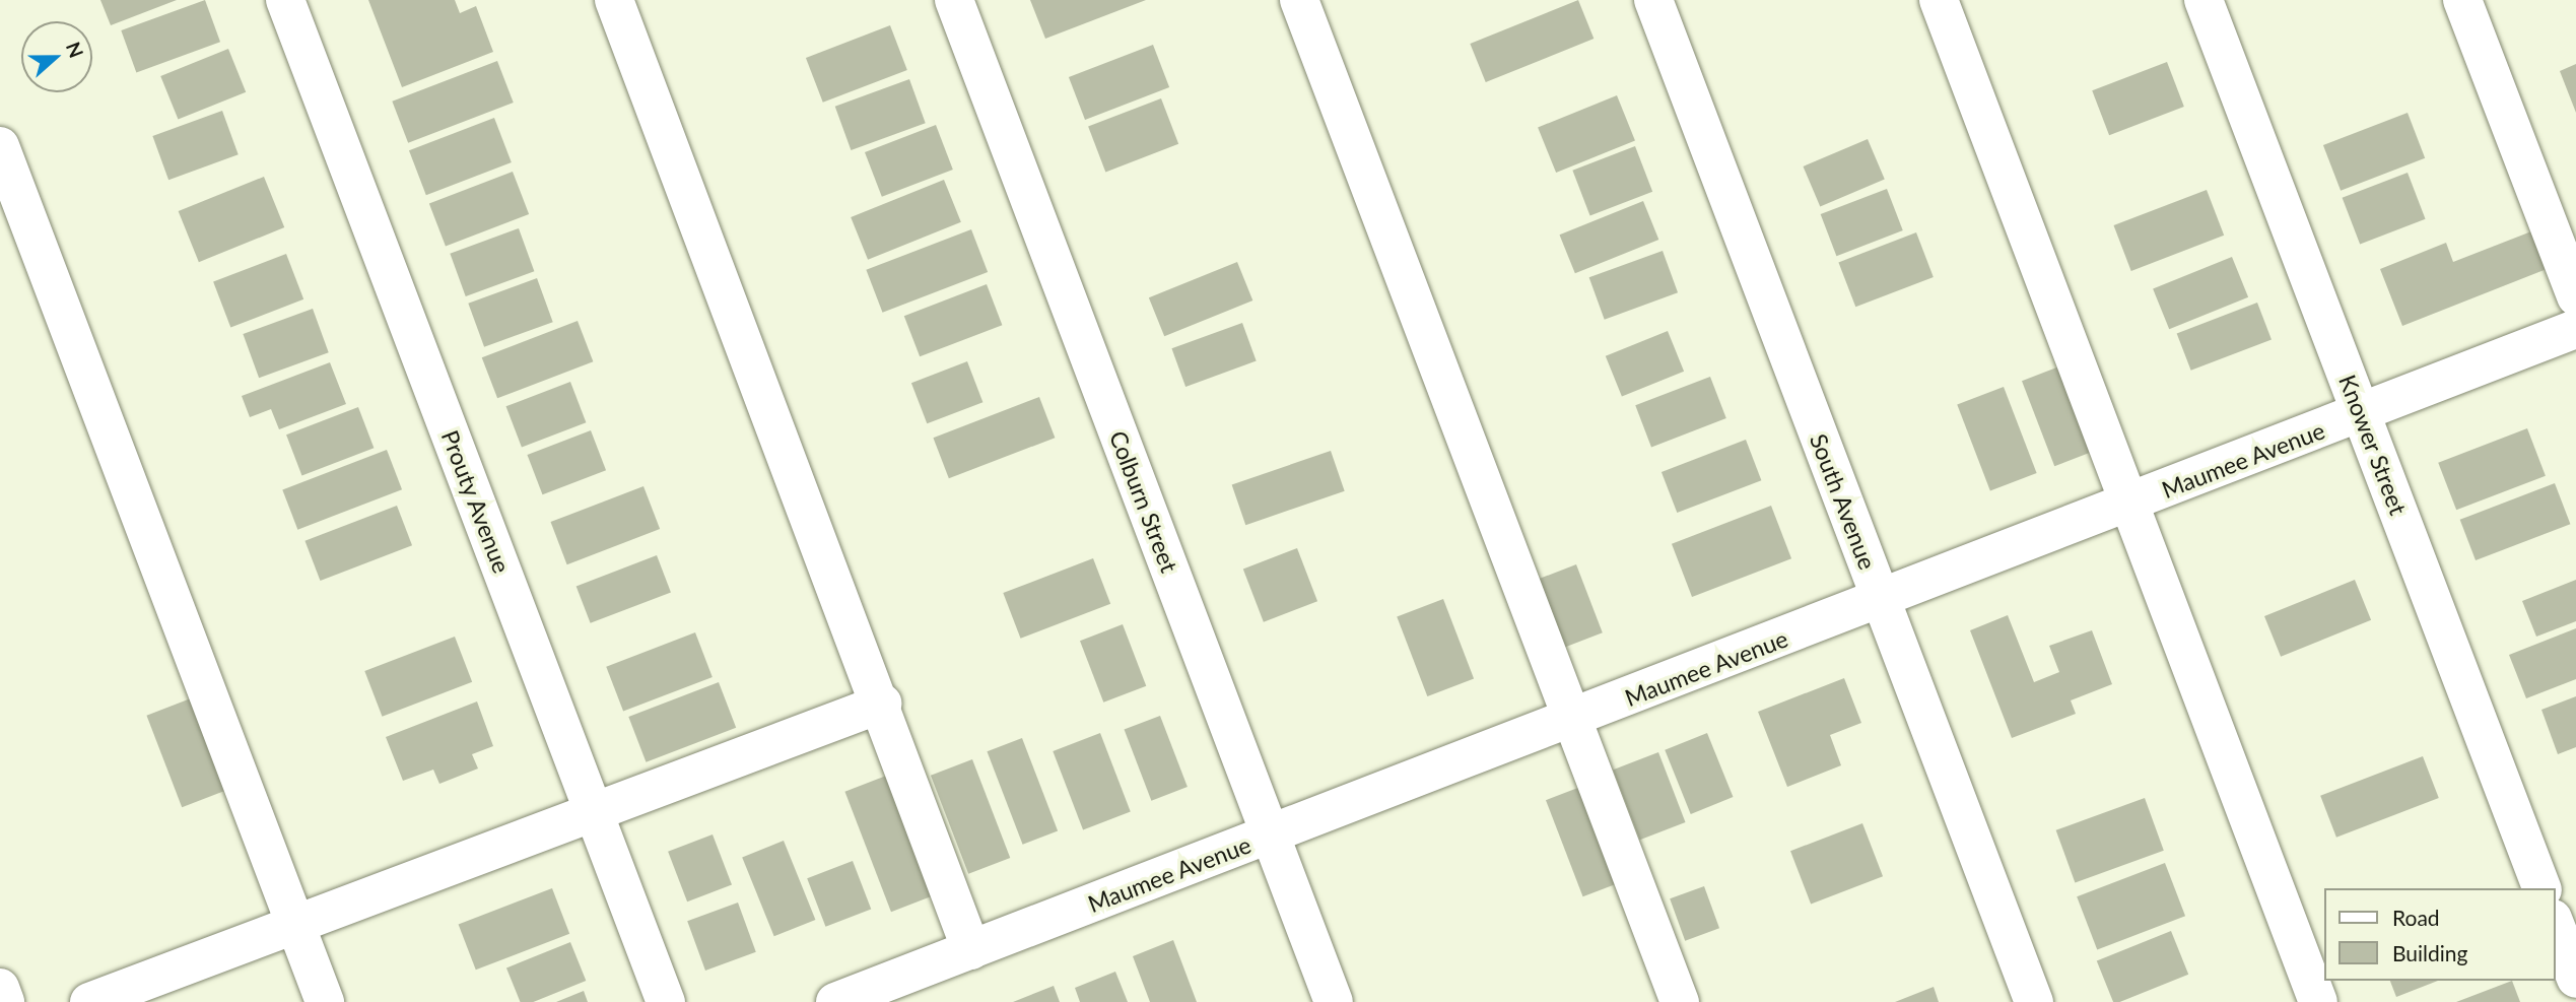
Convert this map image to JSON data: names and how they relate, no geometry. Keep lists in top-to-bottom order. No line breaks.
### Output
{"streets":{"street":["Knower Street","Maumee Avenue","Prouty Avenue","Colburn Street","South Avenue"]},"crossings":[["Knower Street","Maumee Avenue"],["Maumee Avenue","Colburn Street"],["Maumee Avenue","South Avenue"]],"legend":["Road","Building"],"north":"right"}
